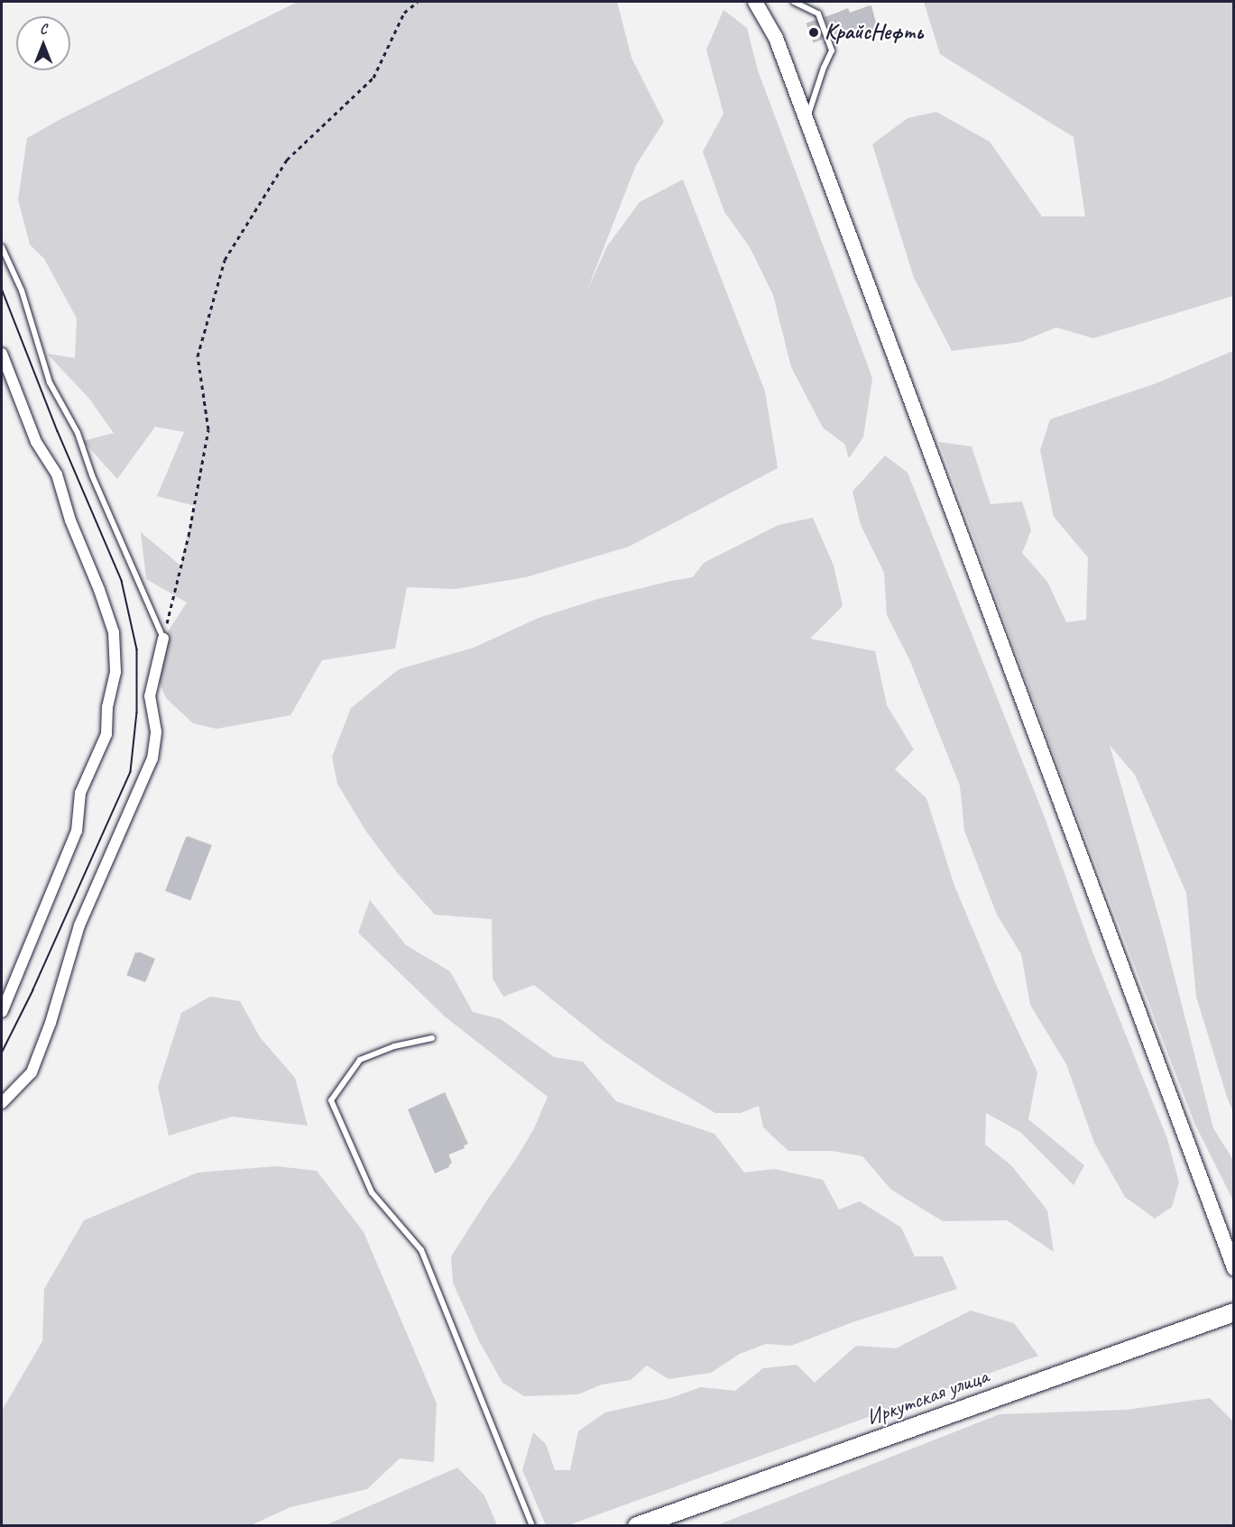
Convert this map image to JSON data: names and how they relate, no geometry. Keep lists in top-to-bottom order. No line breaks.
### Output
{"streets":{"main road":["Иркутская улица"]},"places":["КрайсНефть"],"north":"top"}
